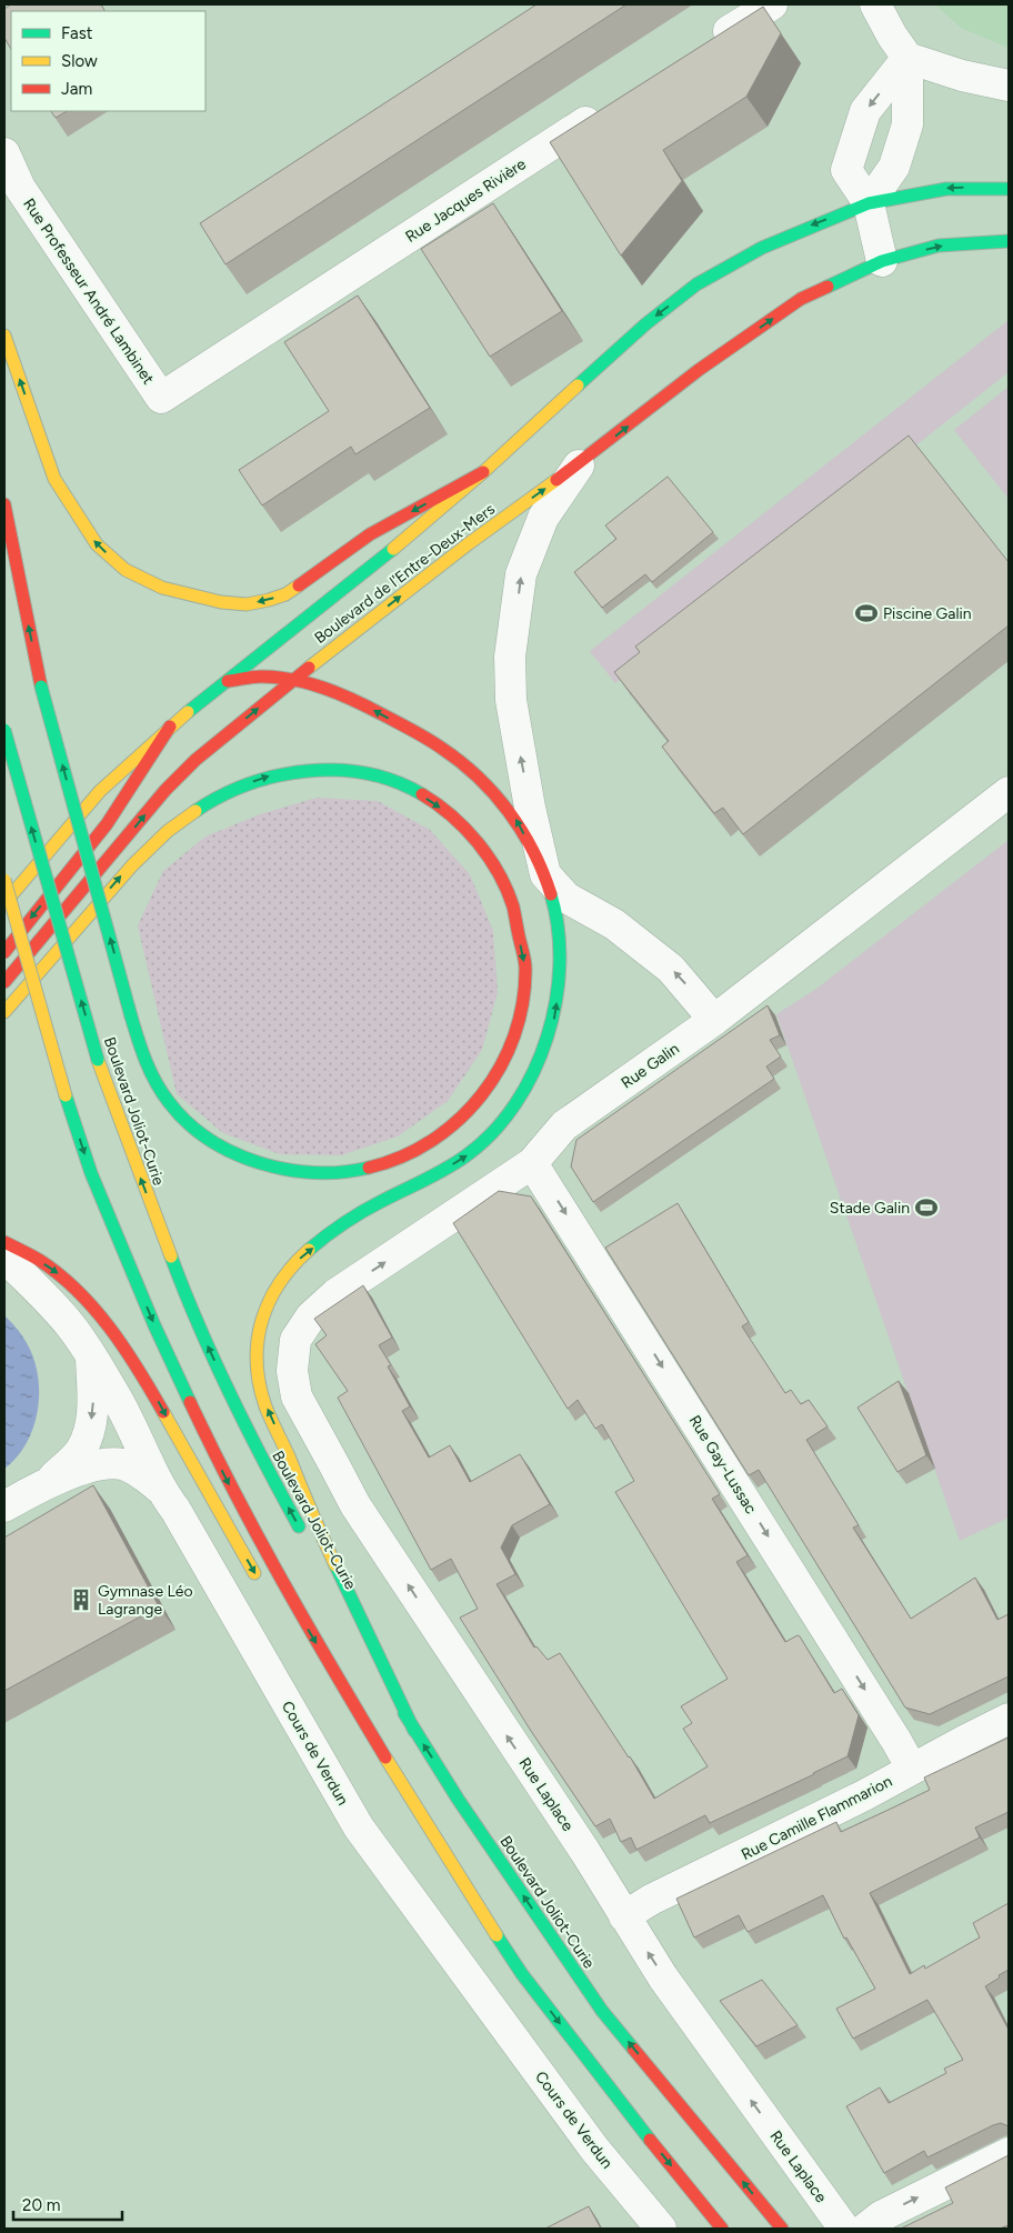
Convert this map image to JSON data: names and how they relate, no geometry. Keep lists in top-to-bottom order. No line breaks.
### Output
{"streets":{"main road":["Boulevard de l'Entre-Deux-Mers","Boulevard Joliot-Curie"],"street":["Rue Jacques Rivière","Rue Professeur André Lambinet","Rue Galin","Rue Gay-Lussac","Cours de Verdun","Rue Laplace","Rue Camille Flammarion"]},"crossings":[["Rue Jacques Rivière","Rue Professeur André Lambinet"],["Rue Galin","Rue Gay-Lussac"],["Rue Galin","Rue Laplace"],["Rue Gay-Lussac","Rue Camille Flammarion"],["Rue Laplace","Rue Camille Flammarion"]],"one_way":["Rue Gay-Lussac","Rue Laplace"],"places":{"sports":["Piscine Galin","Stade Galin"],"building":["Gymnase Léo Lagrange"]},"legend":["Fast","Slow","Jam"],"scale_bar":"20 m"}
